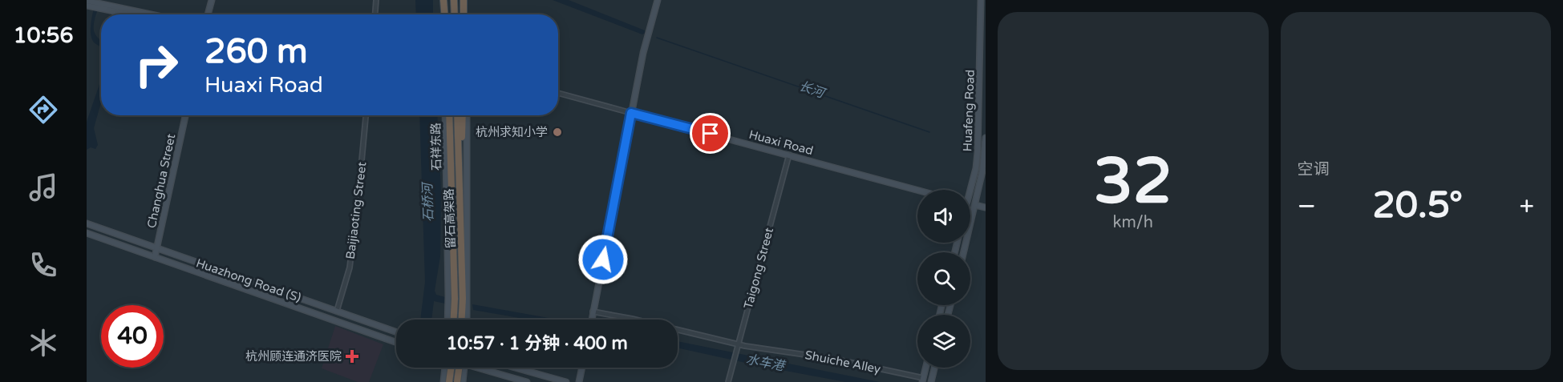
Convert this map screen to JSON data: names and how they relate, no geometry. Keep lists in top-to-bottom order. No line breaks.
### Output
{"streets":{"highway":["留石高架路"],"main road":["Huafeng Road","Huaxi Road","石祥东路","Changhua Street","Huazhong Road (S)"],"street":["Baijiaoting Street","Taigong Street","Shuiche Alley"]},"crossings":[["Huaxi Road","Taigong Street"],["Changhua Street","Huazhong Road (S)"],["Baijiaoting Street","Huazhong Road (S)"],["Taigong Street","Shuiche Alley"]],"water":["长河","石桥河","水车港"],"places":{"other":["杭州求知小学"],"health":["杭州顾连通济医院"]},"page":{"tabs":"10:56","tile":[["32","km/h"],"空调"],"turn":["260 m","Huaxi Road"],"heat":["−","20.5°","+"],"limit":"40","trip":"10:57 · 1 分钟 · 400 m"}}
